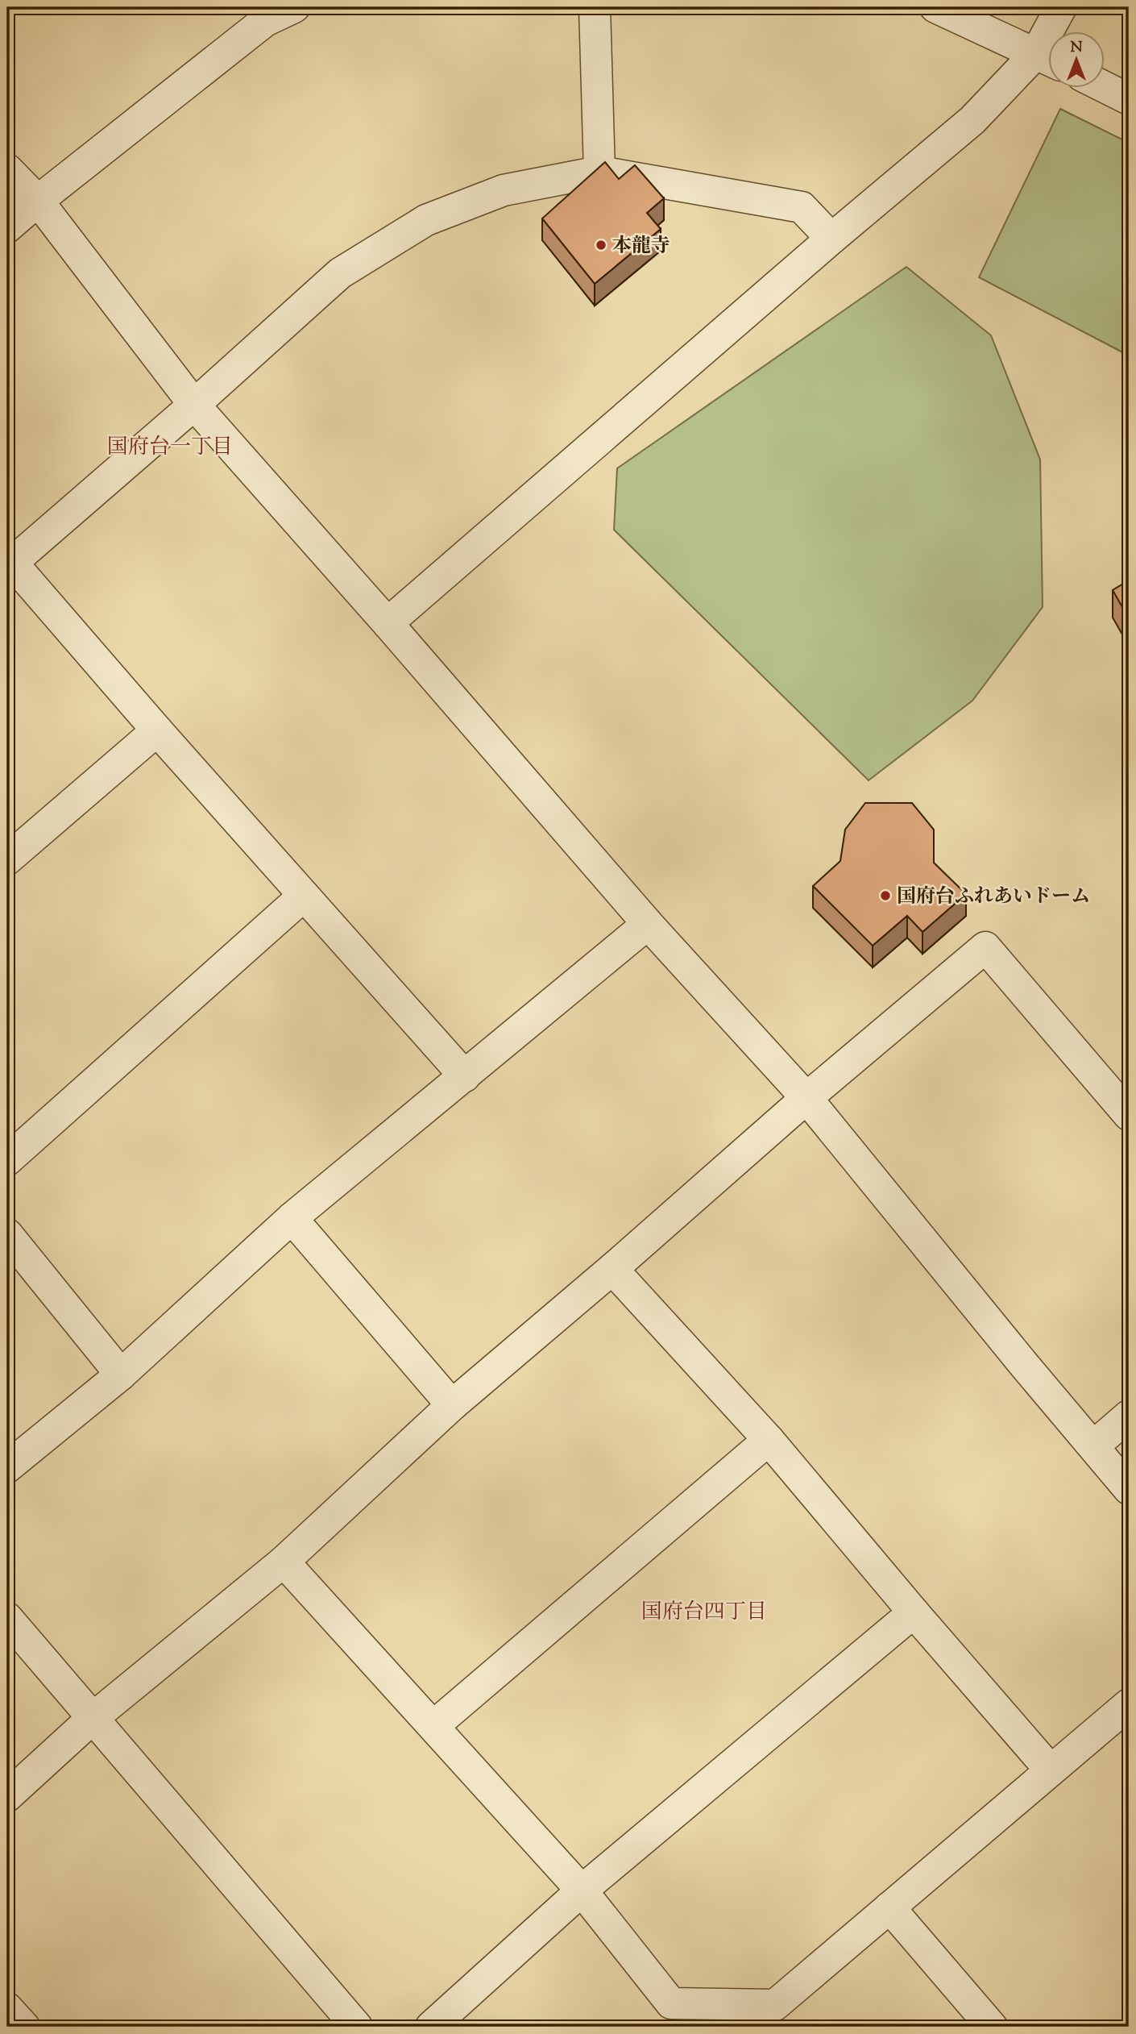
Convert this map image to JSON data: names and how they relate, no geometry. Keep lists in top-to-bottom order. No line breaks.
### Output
{"districts":["国府台一丁目","国府台四丁目"],"places":["本龍寺","国府台ふれあいドーム"],"north":"top"}
